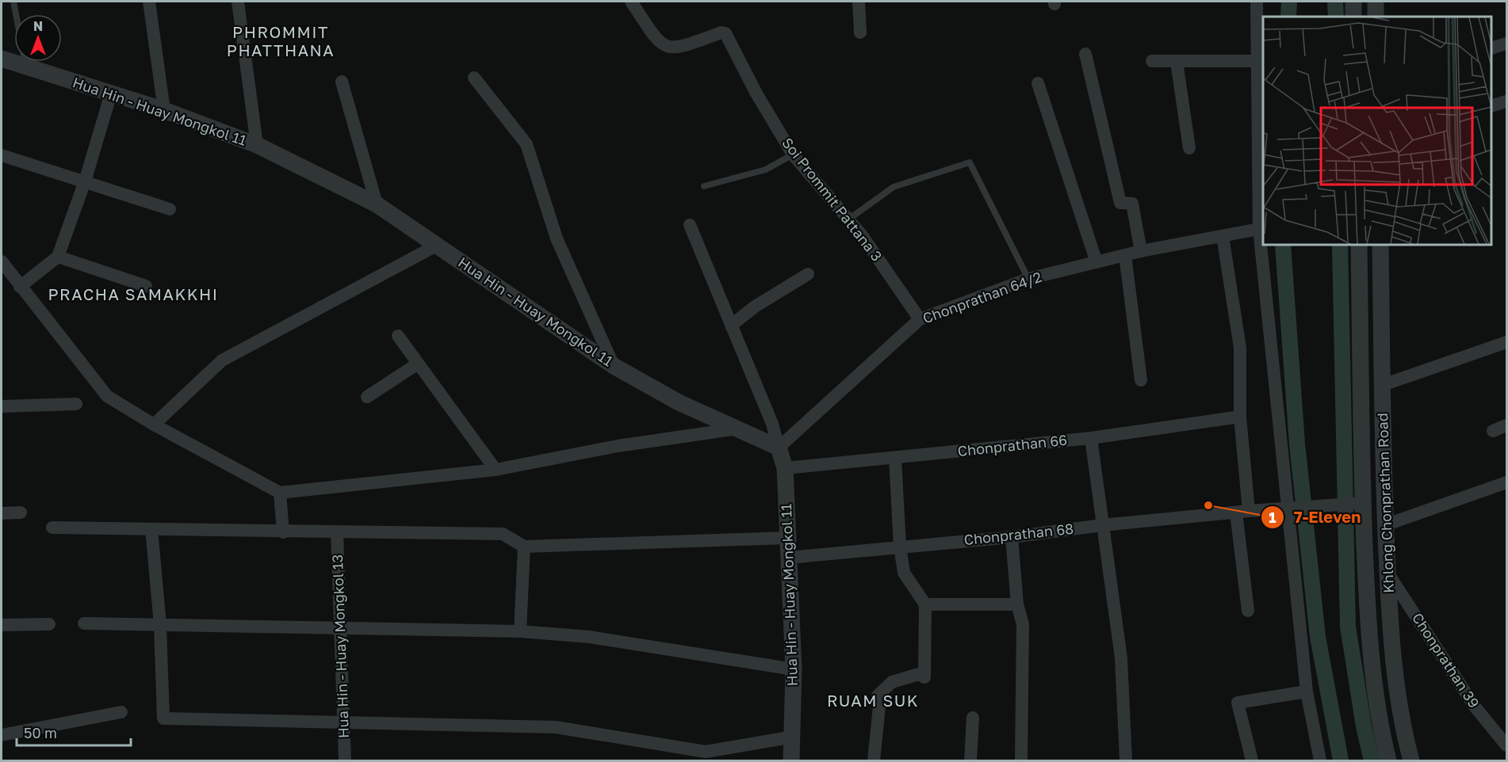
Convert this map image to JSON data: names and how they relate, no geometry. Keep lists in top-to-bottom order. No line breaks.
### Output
{"streets":{"street":["Hua Hin - Huay Mongkol 11","Soi Prommit Pattana 3","Chonprathan 64/2","Chonprathan 66","Khlong Chonprathan Road","Chonprathan 68","Hua Hin - Huay Mongkol 13","Chonprathan 39"]},"crossings":[["Hua Hin - Huay Mongkol 11","Chonprathan 64/2"],["Hua Hin - Huay Mongkol 11","Chonprathan 66"],["Hua Hin - Huay Mongkol 11","Chonprathan 68"],["Soi Prommit Pattana 3","Chonprathan 64/2"],["Khlong Chonprathan Road","Chonprathan 68"],["Khlong Chonprathan Road","Chonprathan 39"]],"districts":["PHROMMIT PHATTHANA","PRACHA SAMAKKHI","RUAM SUK"],"places":["7-Eleven"],"scale_bar":"50 m","north":"top"}
